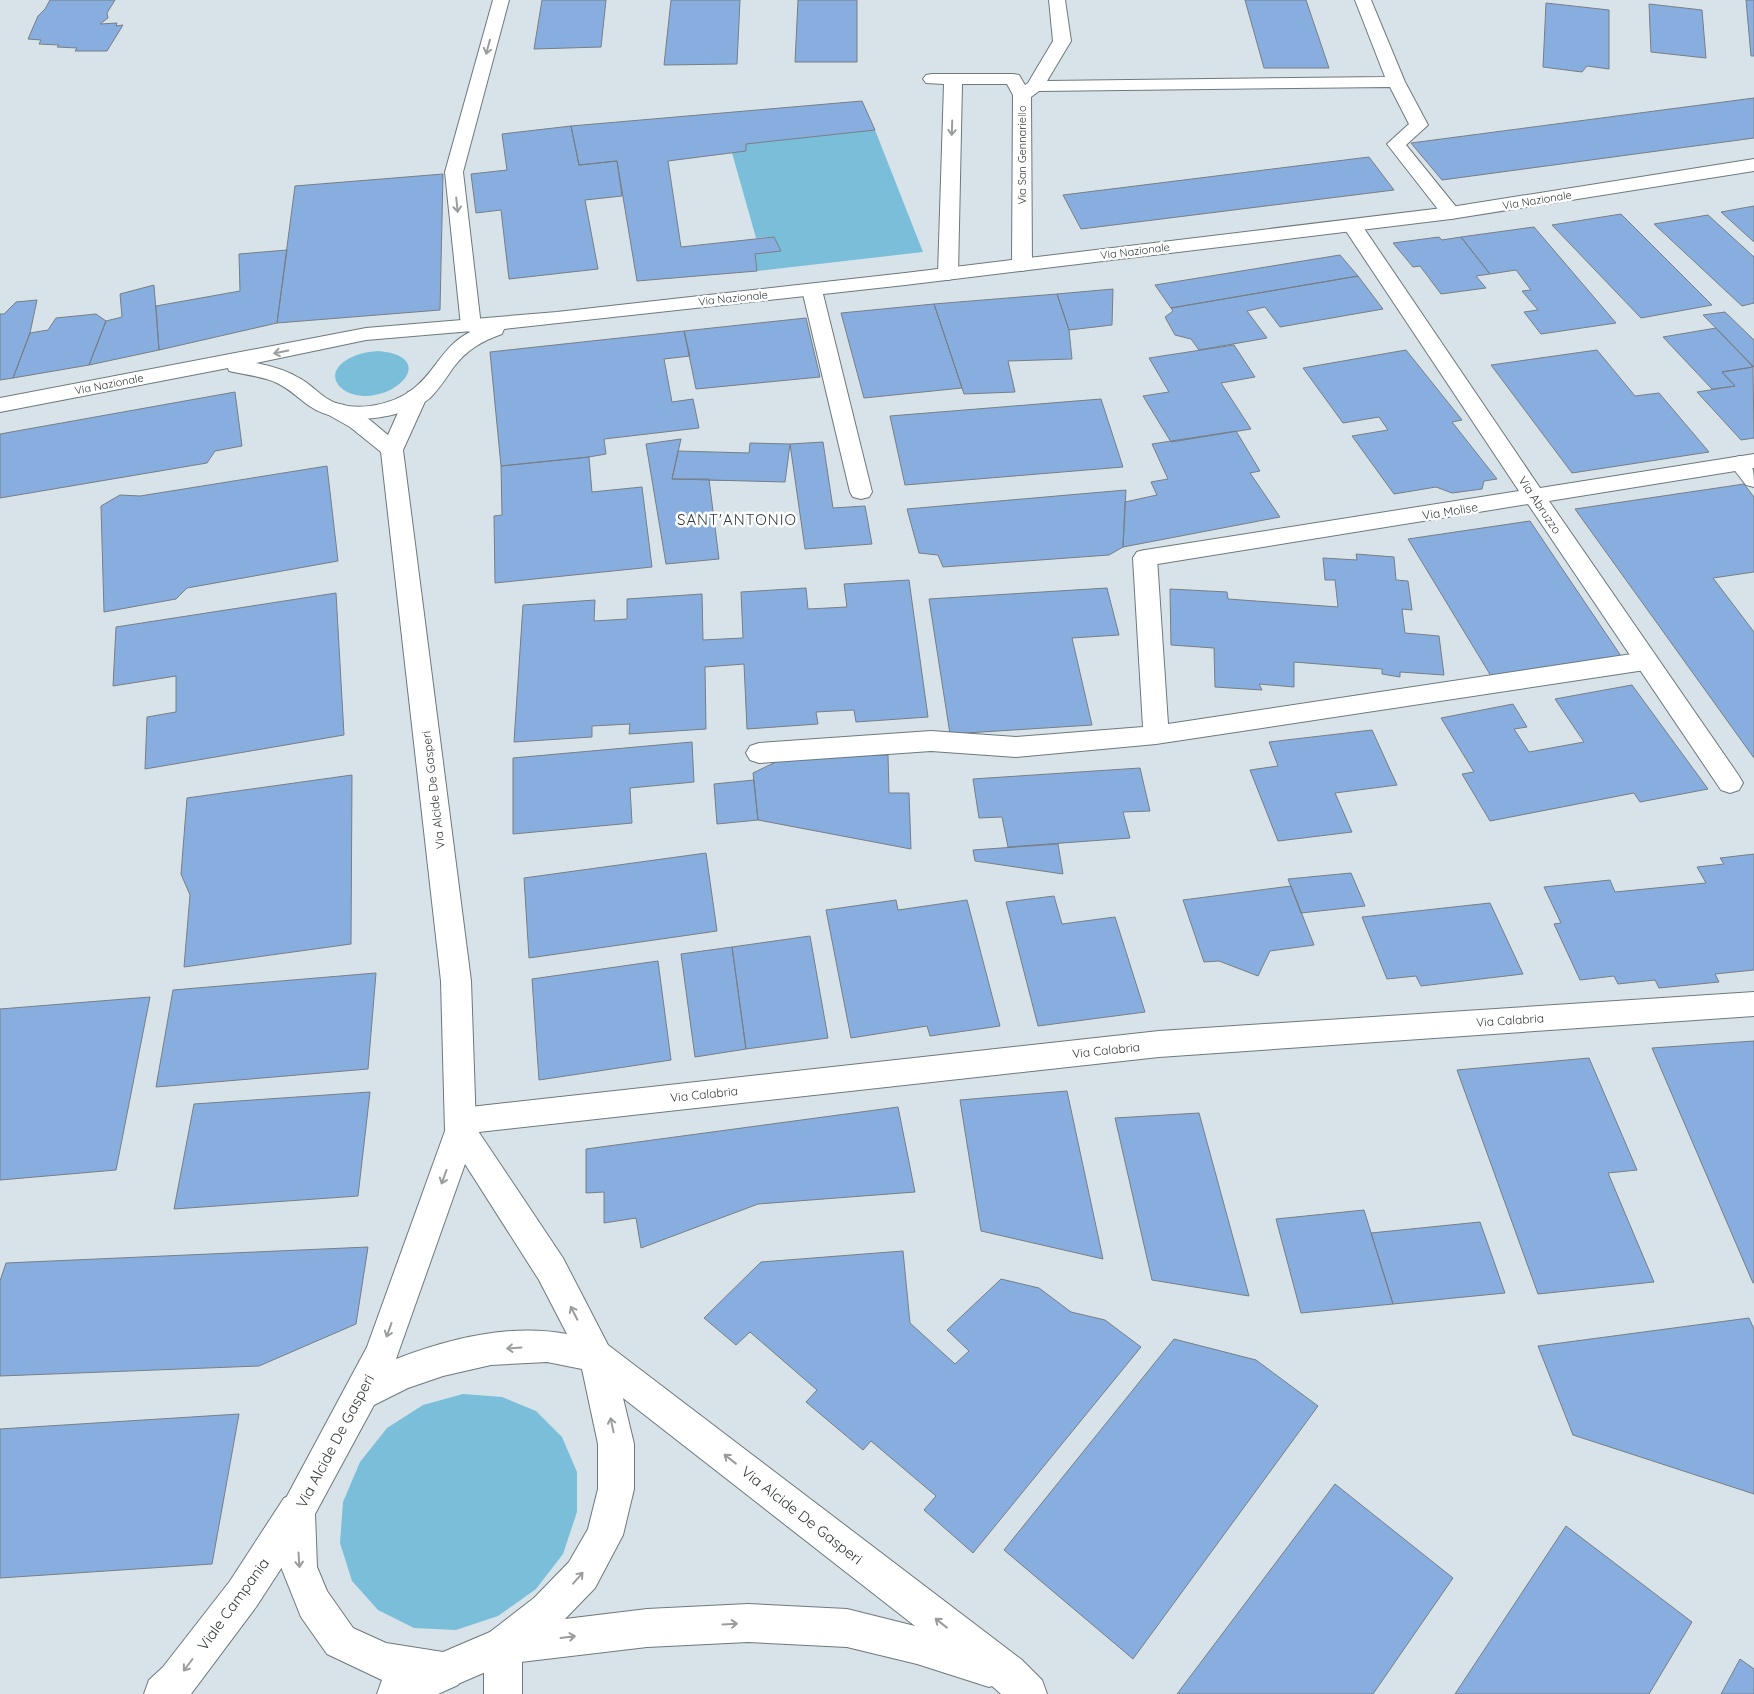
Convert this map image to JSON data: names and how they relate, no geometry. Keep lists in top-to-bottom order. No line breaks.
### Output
{"streets":{"street":["Via San Gennariello","Via Nazionale","Via Abruzzo","Via Molise","Via Alcide De Gasperi","Via Calabria","Viale Campania"]},"crossings":[["Via San Gennariello","Via Nazionale"],["Via Nazionale","Via Abruzzo"],["Via Abruzzo","Via Molise"],["Via Alcide De Gasperi","Via Calabria"],["Via Alcide De Gasperi","Viale Campania"]],"one_way":["Viale Campania"],"districts":["SANT'ANTONIO"]}
